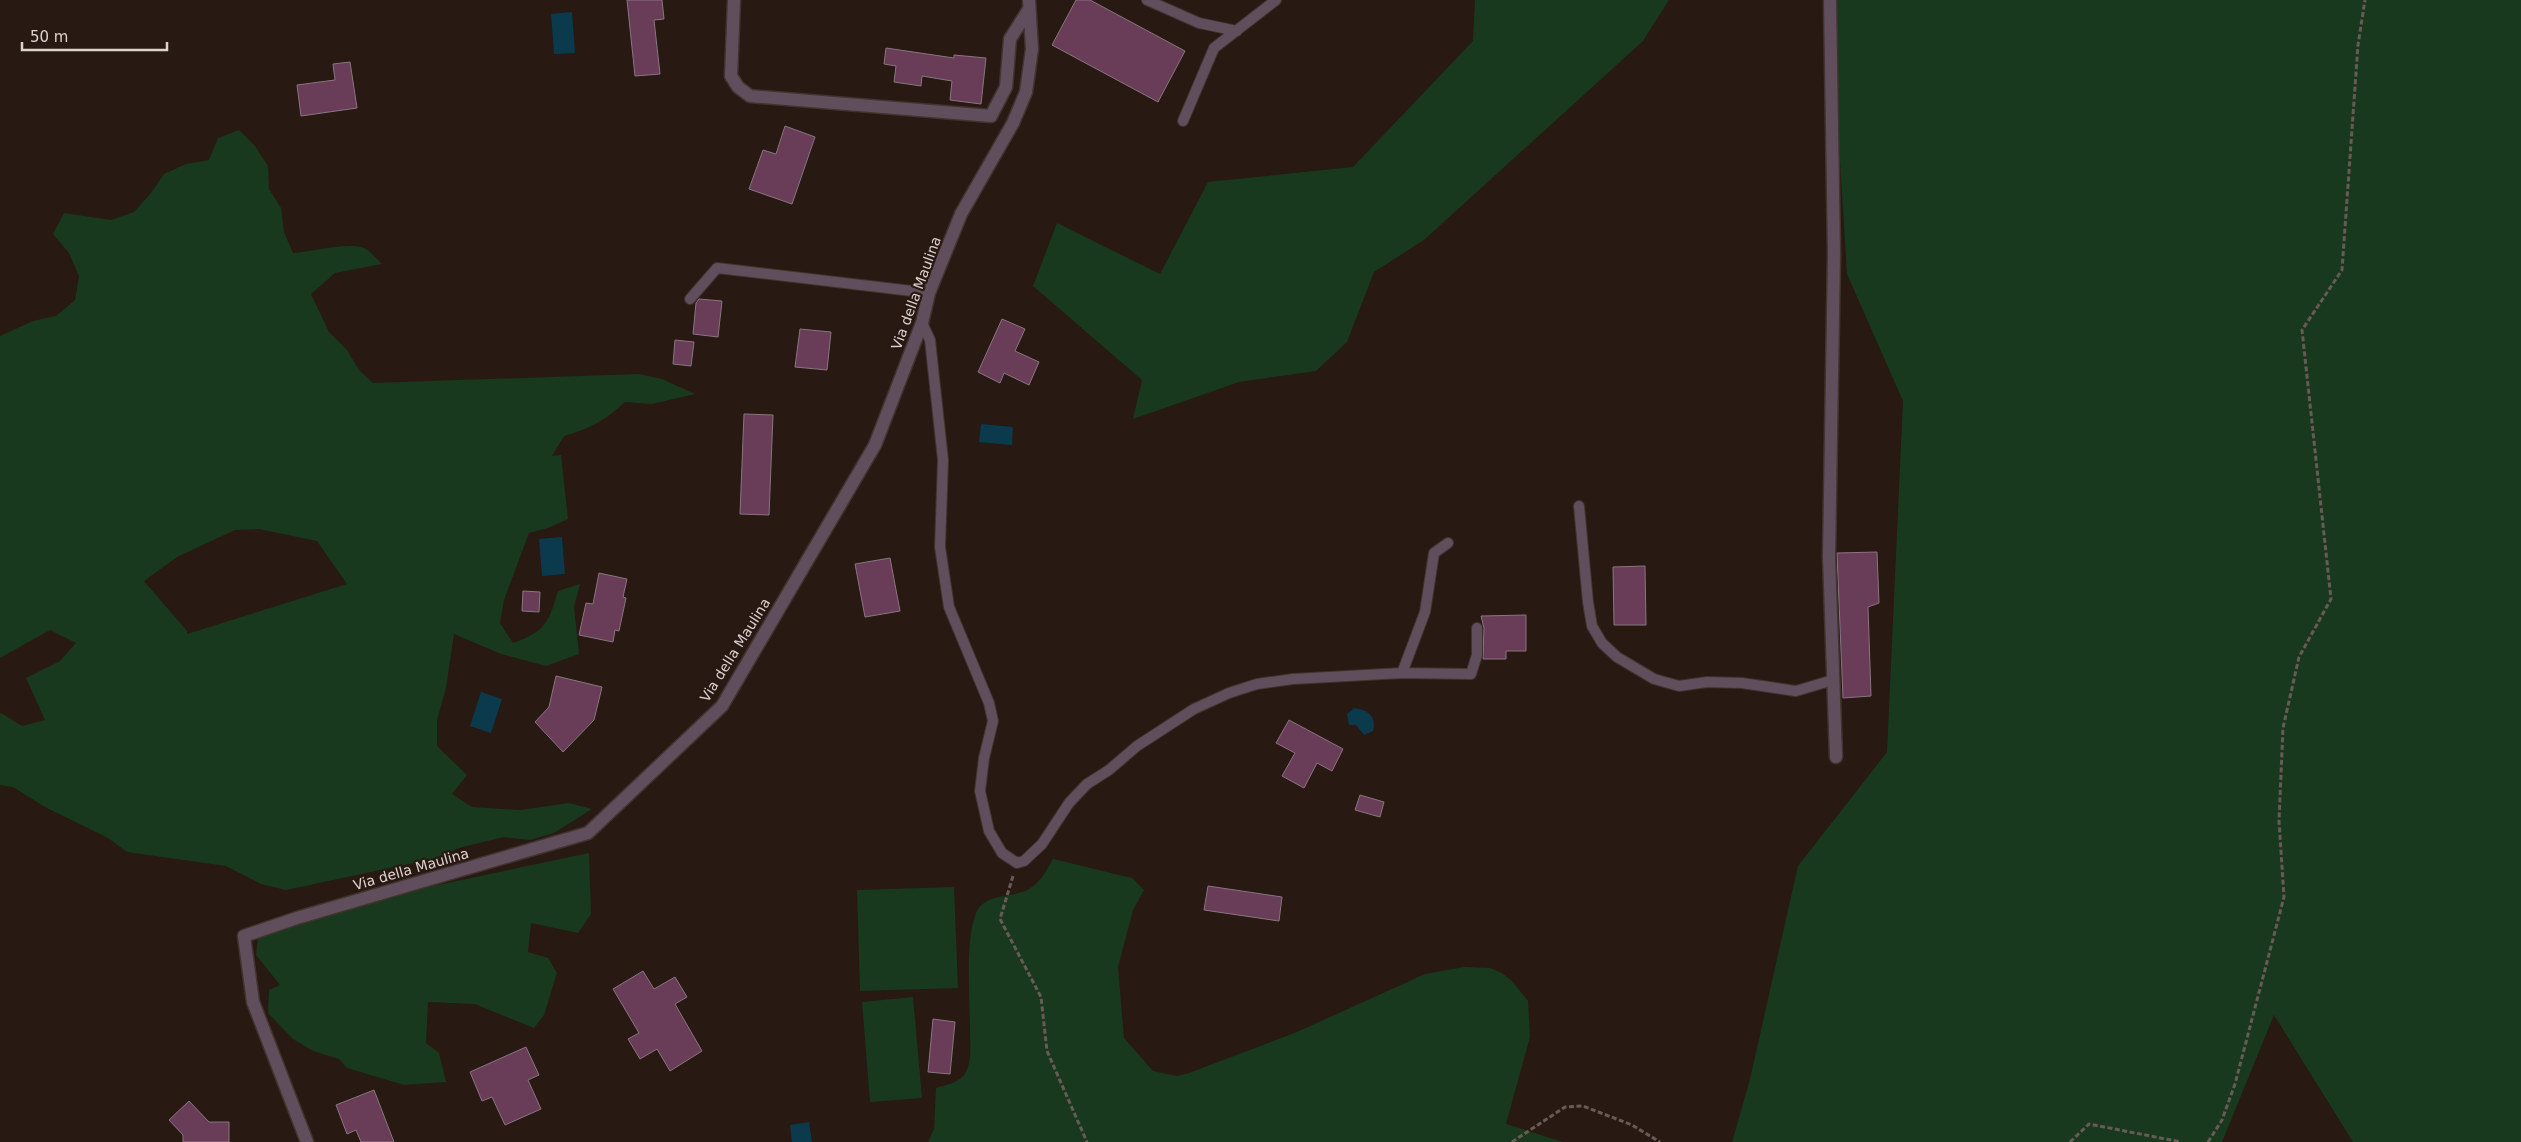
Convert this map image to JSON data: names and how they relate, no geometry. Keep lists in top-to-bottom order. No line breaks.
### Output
{"streets":{"street":["Via della Maulina"]},"scale_bar":"50 m"}
